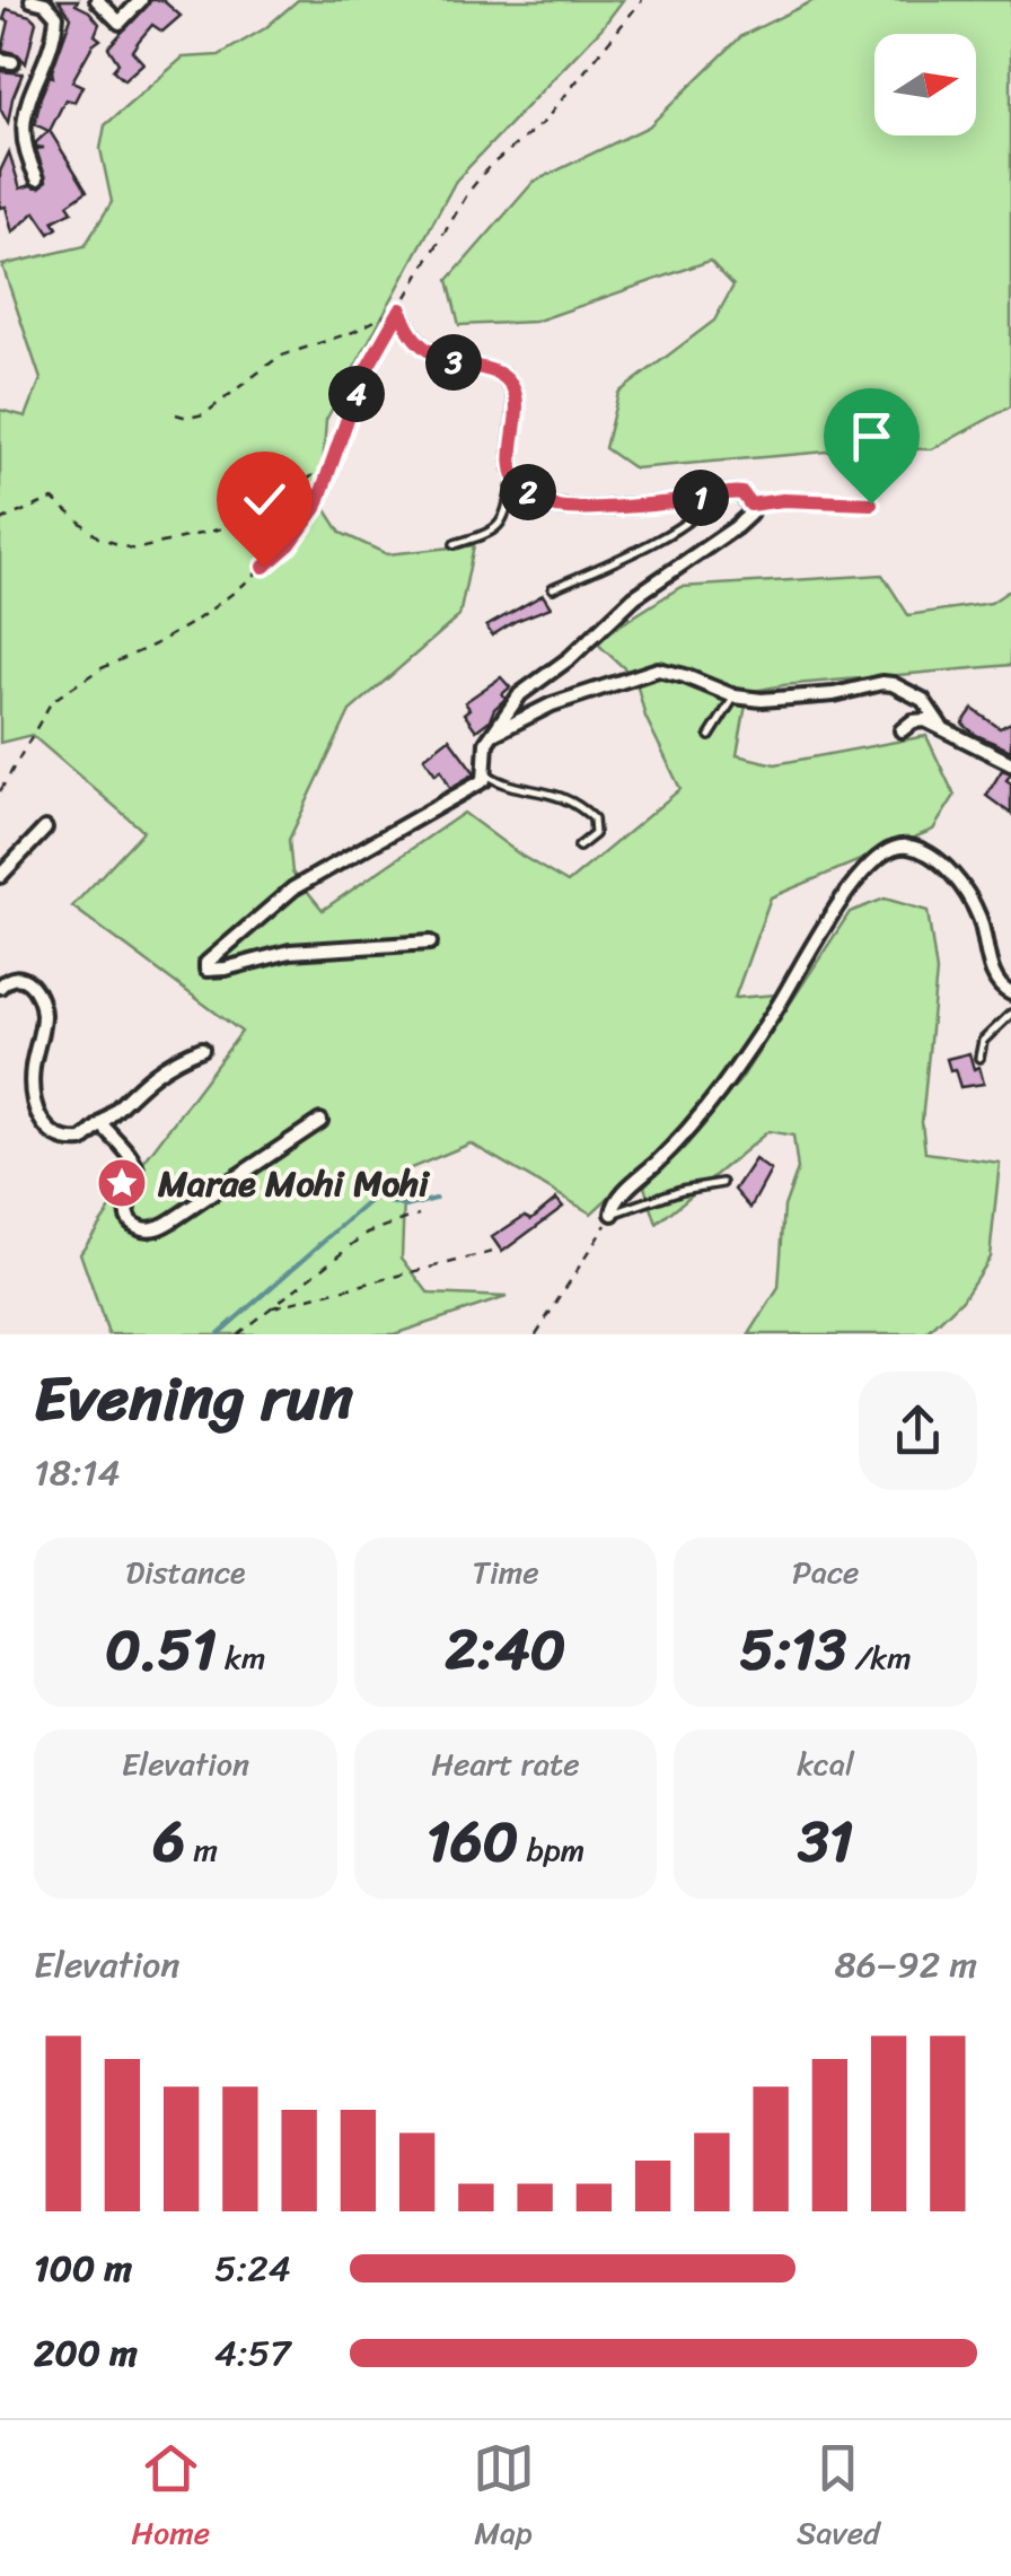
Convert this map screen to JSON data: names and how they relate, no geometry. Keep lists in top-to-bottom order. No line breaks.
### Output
{"places":{"place":["Marae Mohi Mohi"]},"north":"right","page":{"pins":["3","4","2","1"],"heading":["Evening run","18:14"],"stats":[["Distance","0.51 km"],["Time","2:40"],["Pace","5:13 /km"],["Elevation","6 m"],["Heart rate","160 bpm"],["kcal","31"]],"chart":["Elevation","86–92 m"],"list":[{"name":"100 m","note":"5:24"},{"name":"200 m","note":"4:57"}],"tabs":["Home","Map","Saved"]}}
